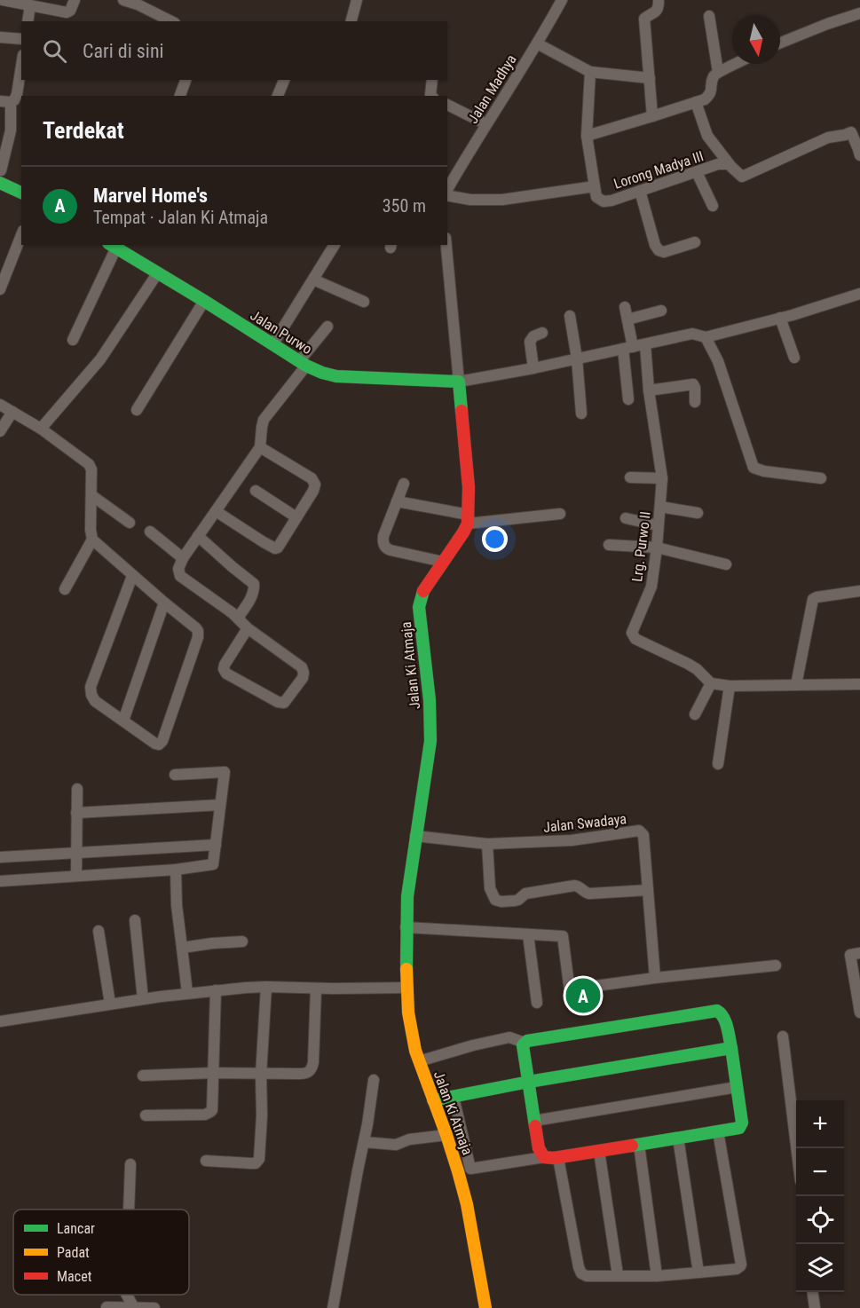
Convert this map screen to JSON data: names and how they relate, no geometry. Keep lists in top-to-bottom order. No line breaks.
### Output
{"streets":{"street":["Jalan Madhya","Lorong Madya III","Jalan Purwo","Lrg. Purwo II","Jalan Ki Atmaja","Jalan Swadaya"]},"crossings":[["Jalan Ki Atmaja","Jalan Swadaya"]],"legend":["Lancar","Padat","Macet"],"north":"bottom","page":{"search":"Cari di sini","heading":"Terdekat","list":[{"mark":"A","name":"Marvel Home's","note":"Tempat · Jalan Ki Atmaja","value":"350 m"}],"pins":"A","map_buttons":["+","−"]}}
